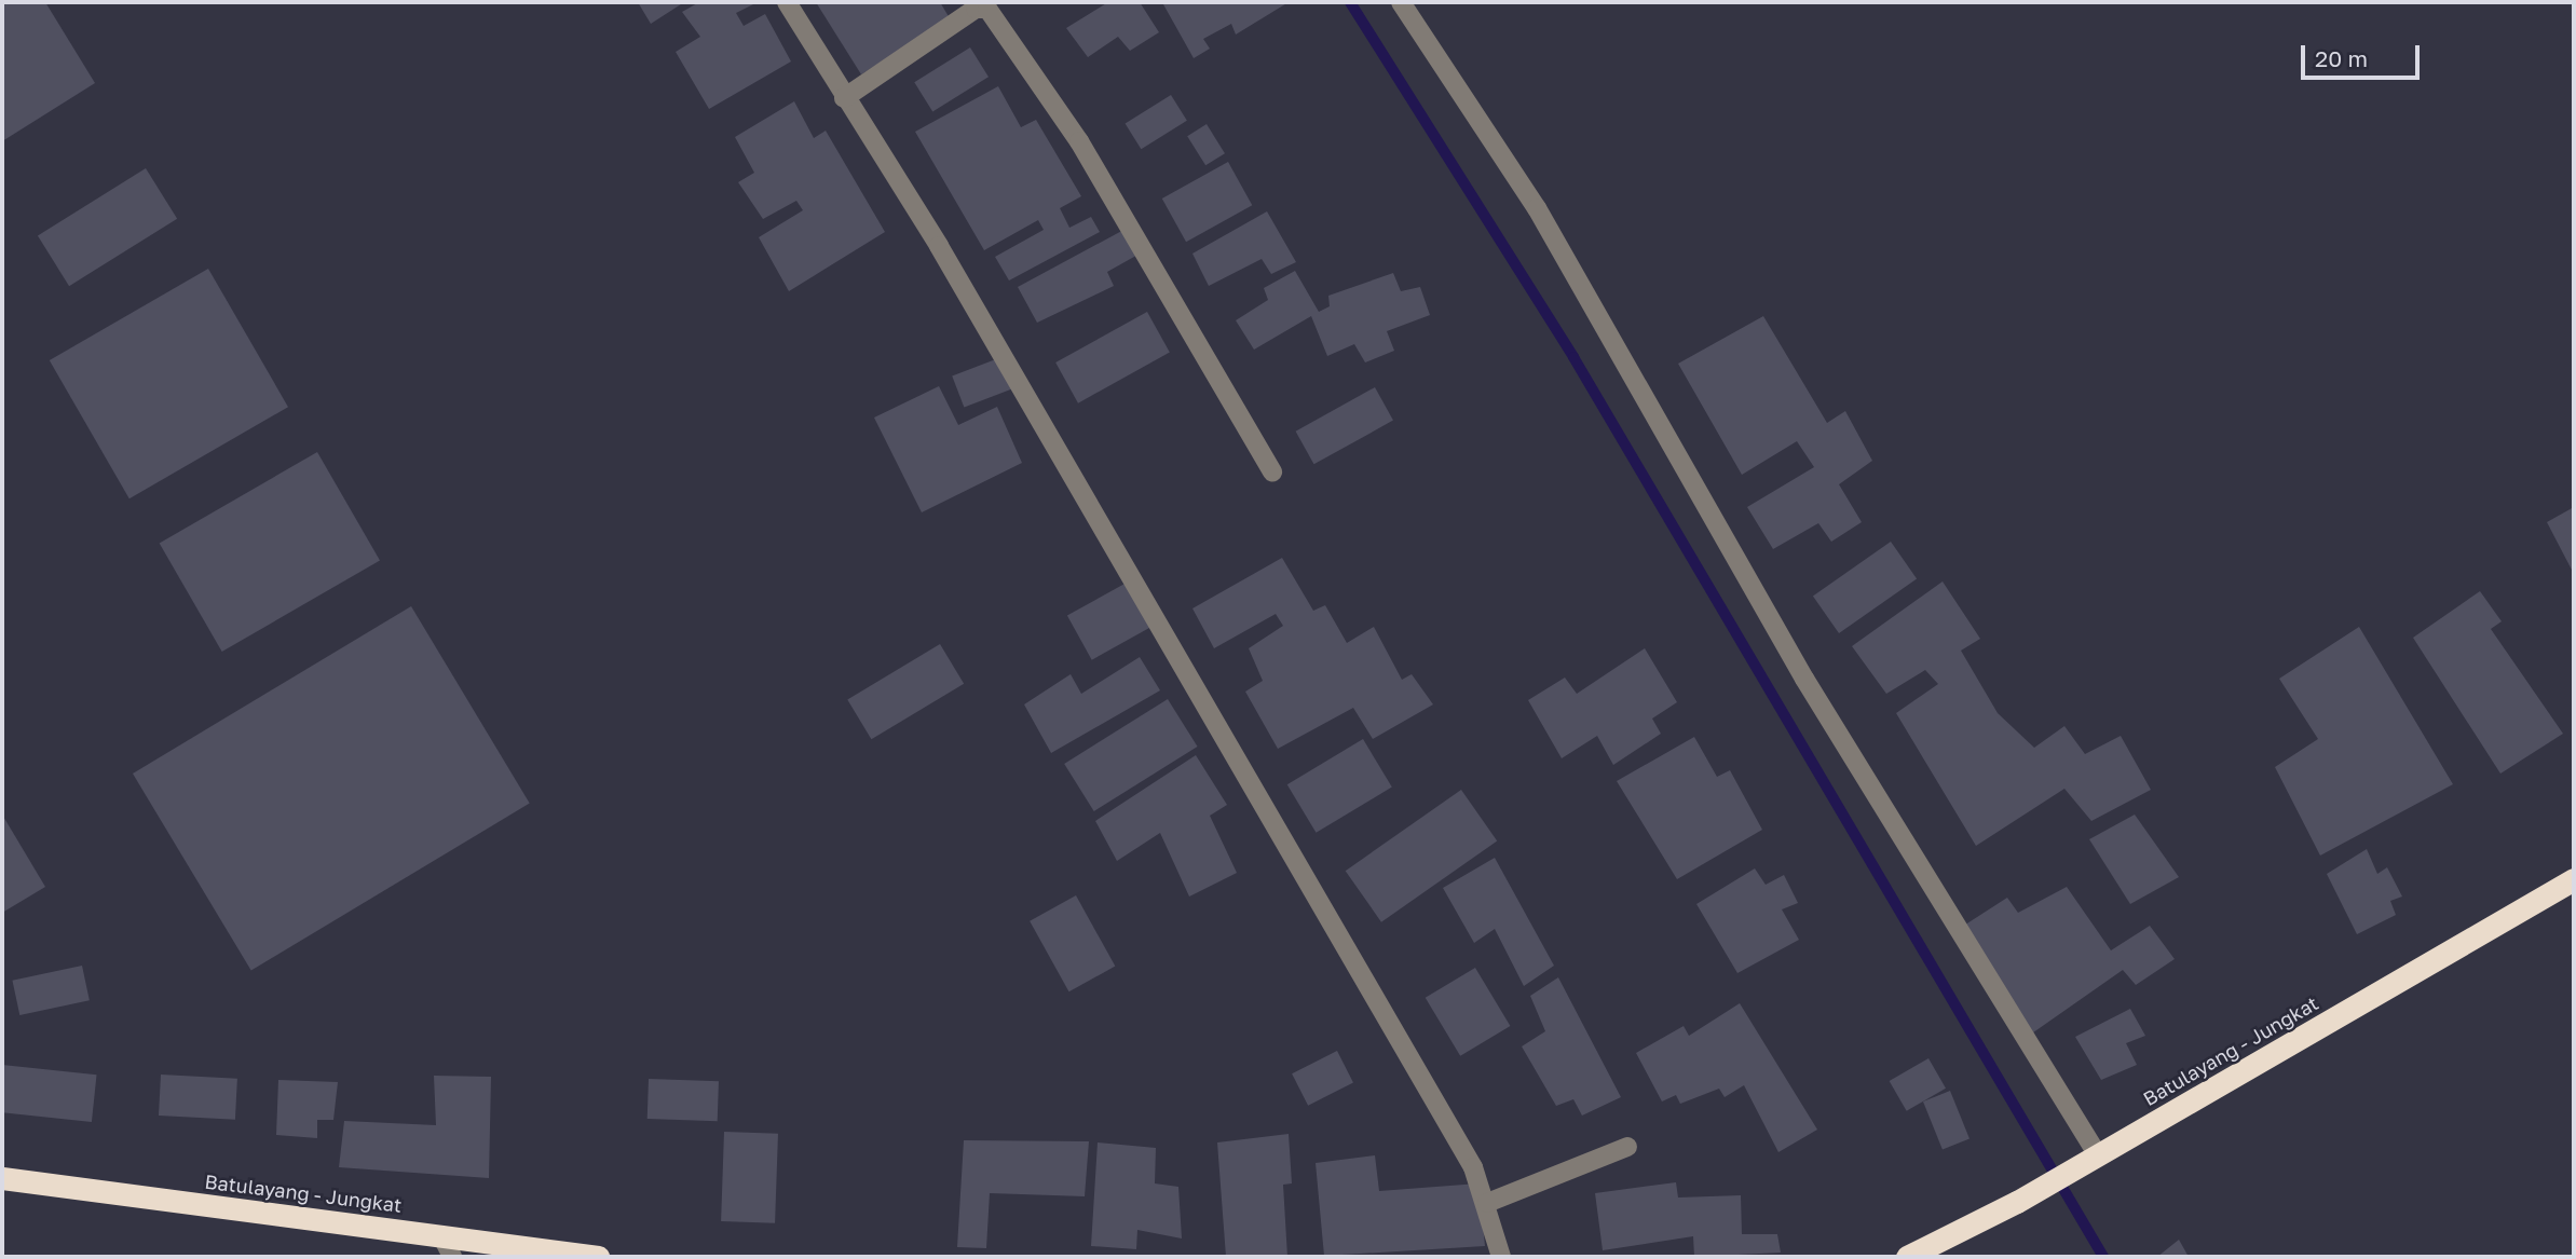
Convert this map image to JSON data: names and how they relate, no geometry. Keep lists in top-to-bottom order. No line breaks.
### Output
{"streets":{"highway":["Batulayang - Jungkat"]},"scale_bar":"20 m"}
